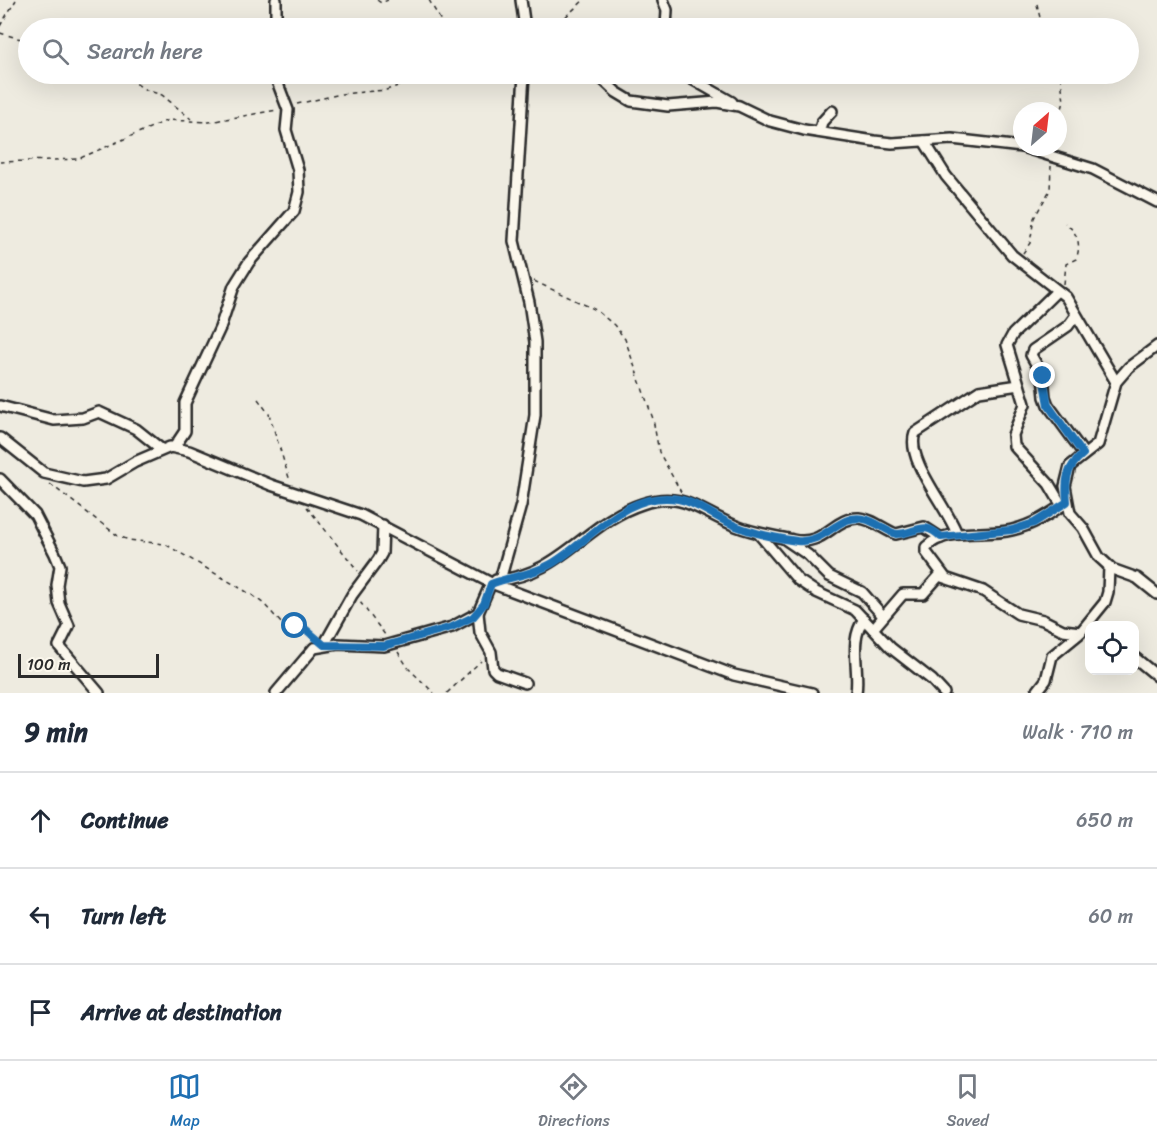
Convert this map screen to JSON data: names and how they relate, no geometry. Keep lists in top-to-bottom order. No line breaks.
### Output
{"scale_bar":"100 m","north":"top right","page":{"search":"Search here","scale":"100 m","heading":["9 min","Walk · 710 m"],"list":[["Continue","650 m"],["Turn left","60 m"],"Arrive at destination"],"nav":["Map","Directions","Saved"]}}
